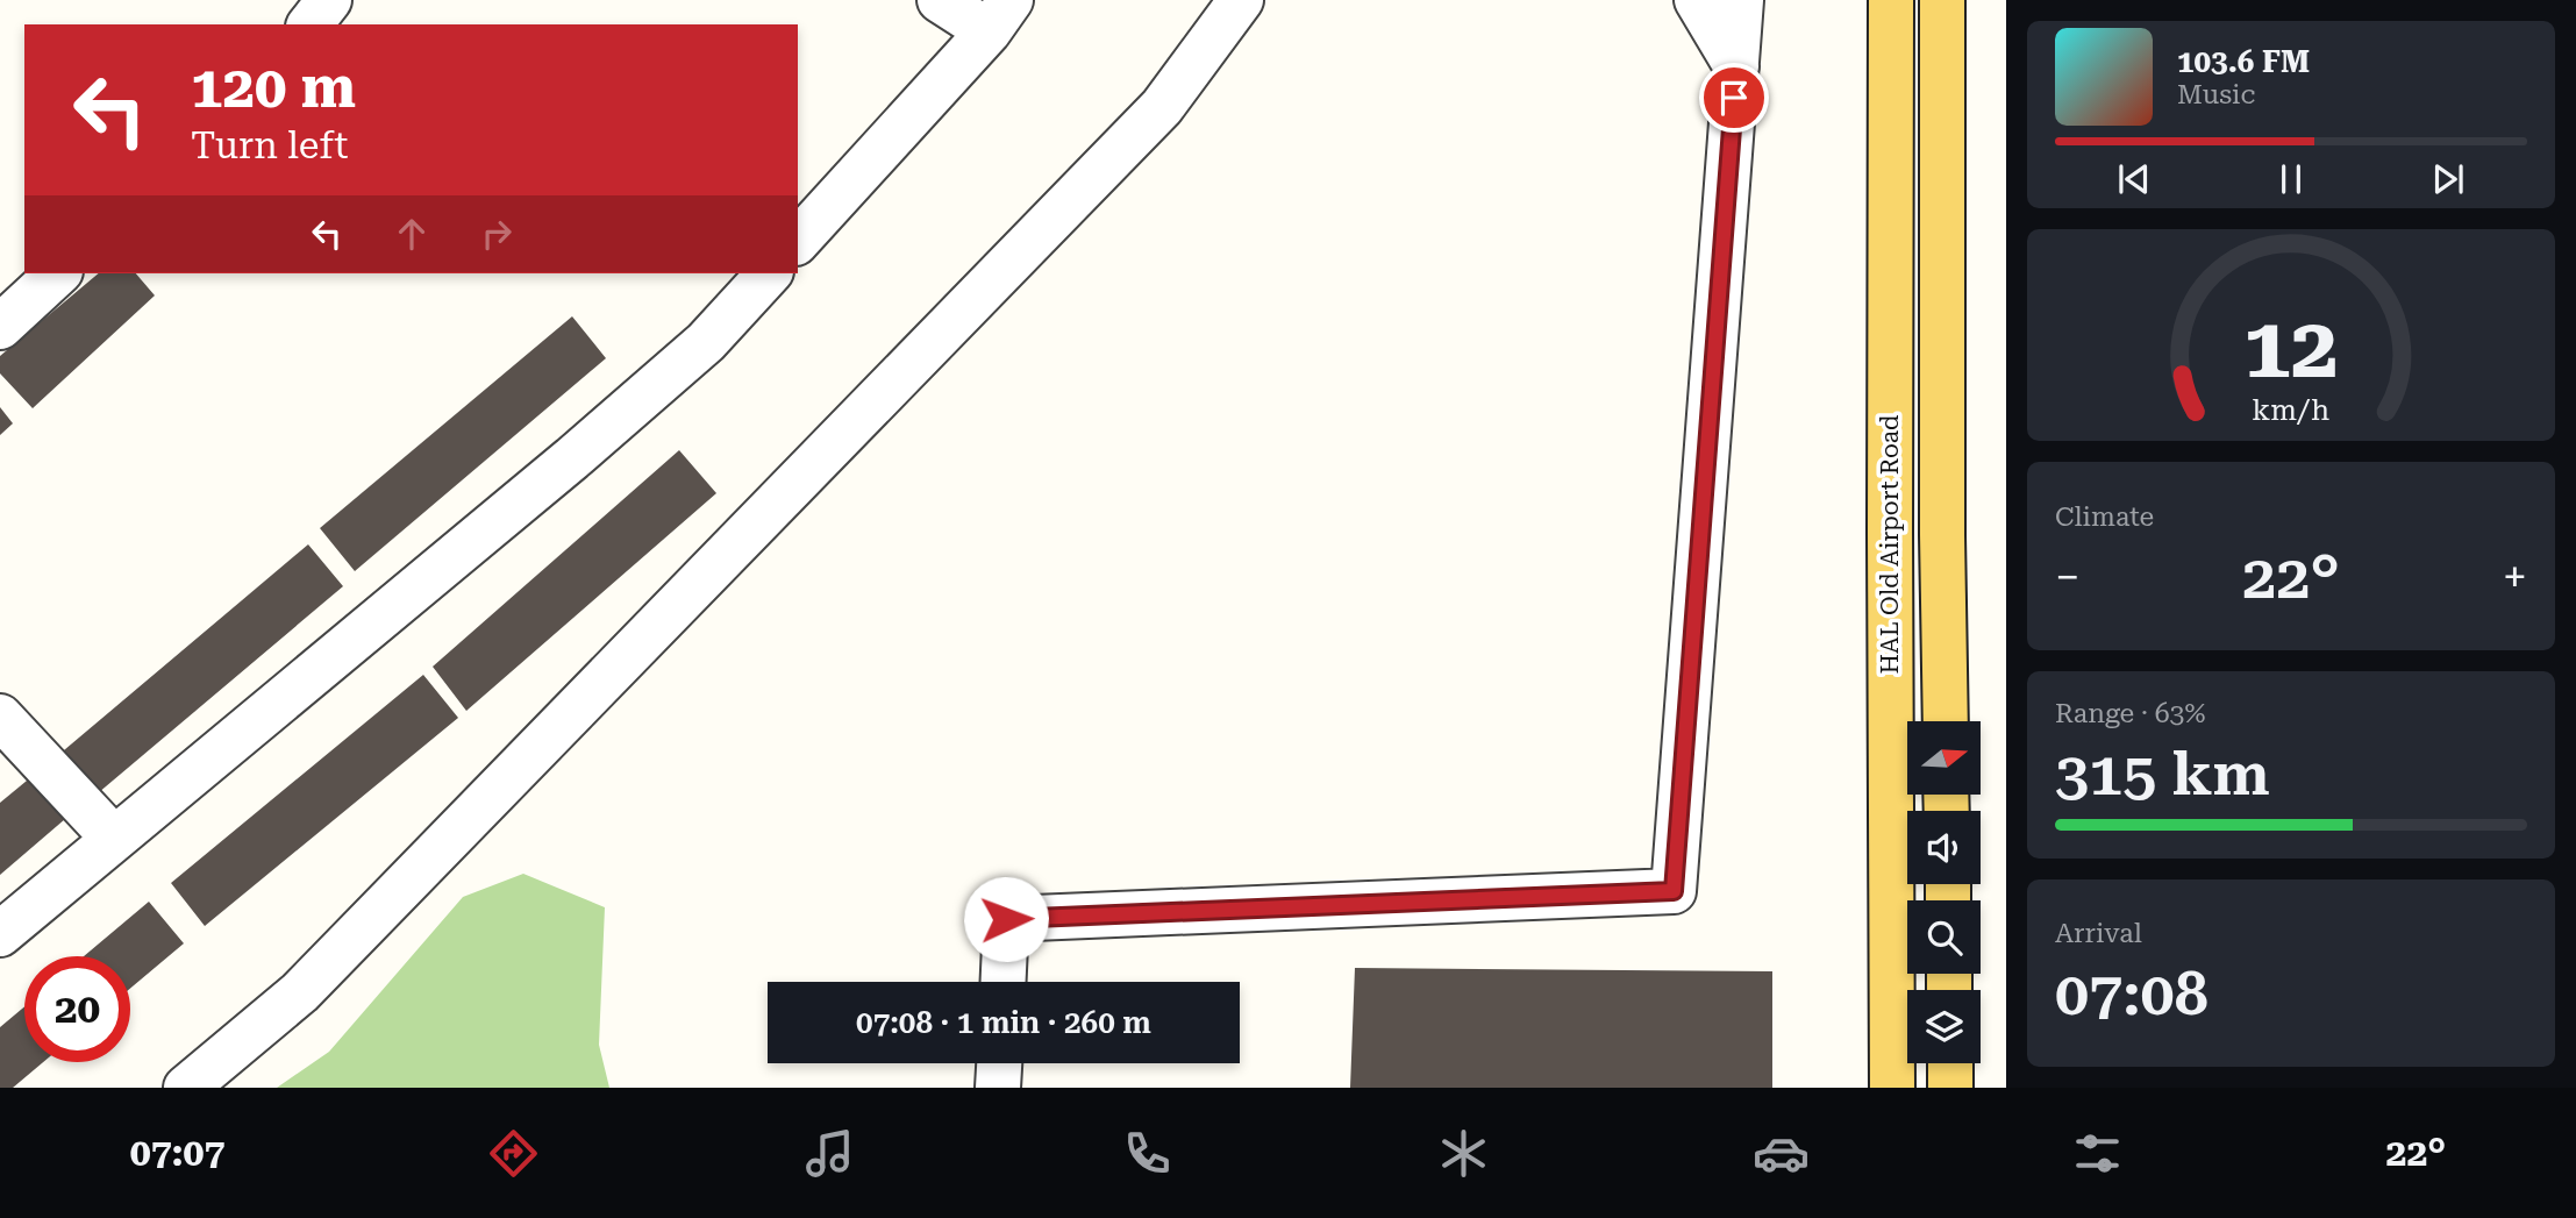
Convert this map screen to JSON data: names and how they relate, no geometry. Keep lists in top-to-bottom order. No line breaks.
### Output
{"streets":{"main road":["HAL Old Airport Road"]},"north":"right","page":{"turn":["120 m","Turn left"],"song":["103.6 FM","Music"],"tile":["Climate",["Range · 63%","315 km"],["Arrival","07:08"]],"heat":["−","22°","+"],"limit":"20","trip":"07:08 · 1 min · 260 m","tabs":["07:07","22°"],"gauge":["12","km/h"]}}
